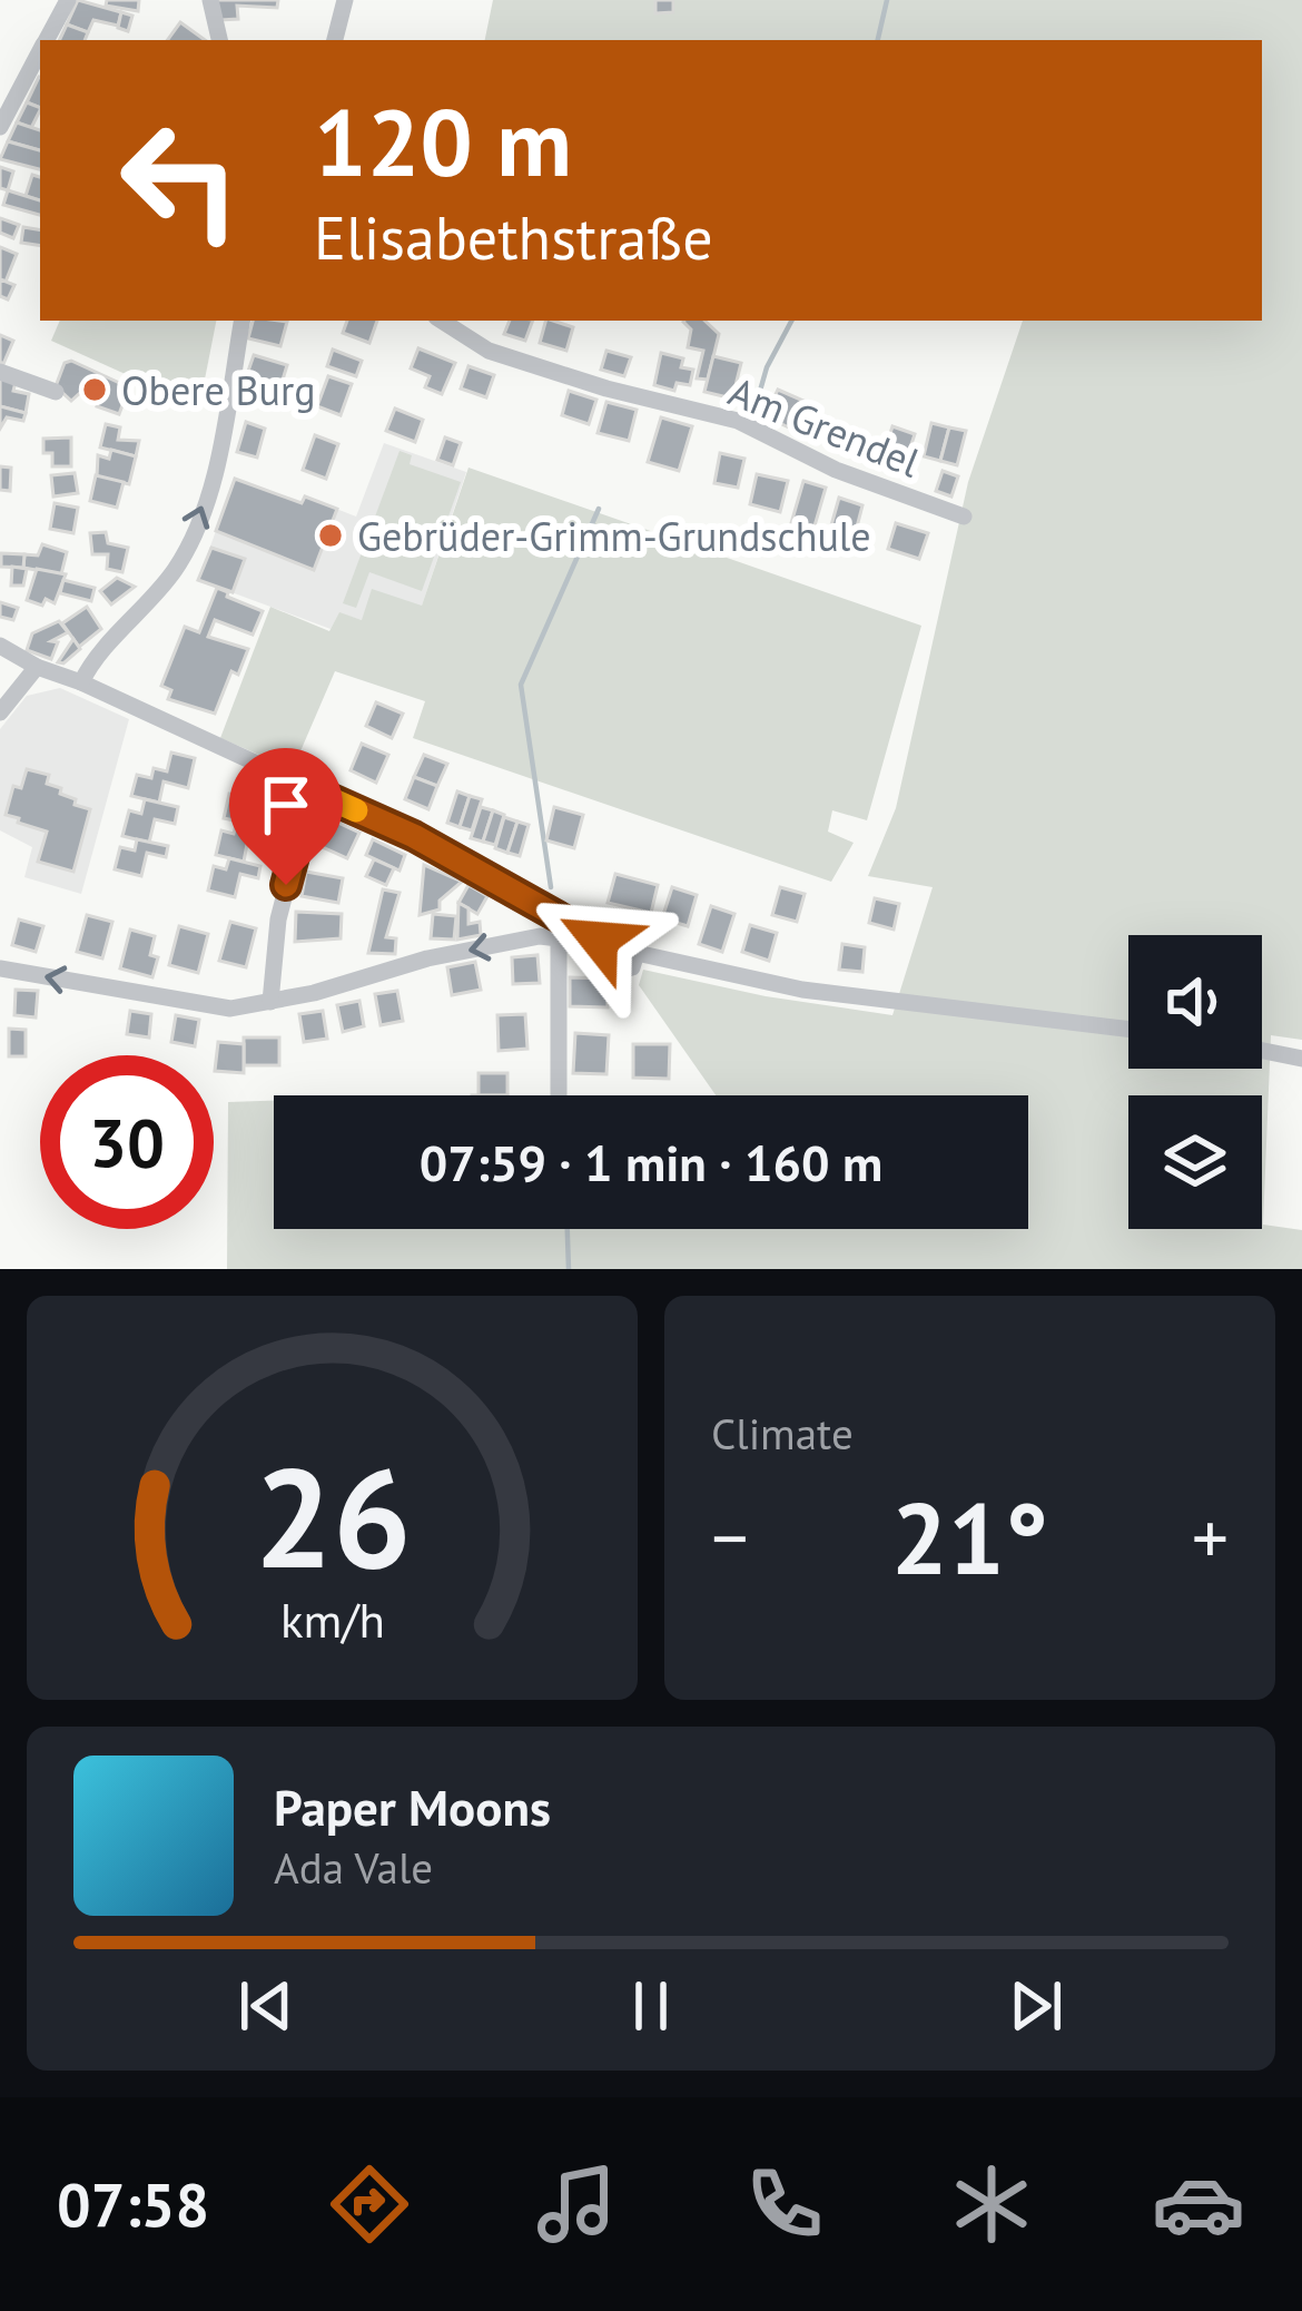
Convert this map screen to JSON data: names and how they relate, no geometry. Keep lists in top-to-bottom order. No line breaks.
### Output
{"streets":{"street":["Am Grendel"]},"places":["Obere Burg","Gebrüder-Grimm-Grundschule"],"page":{"turn":["120 m","Elisabethstraße"],"limit":"30","trip":"07:59 · 1 min · 160 m","tile":"Climate","heat":["−","21°","+"],"song":["Paper Moons","Ada Vale"],"tabs":"07:58","gauge":["26","km/h"]}}
